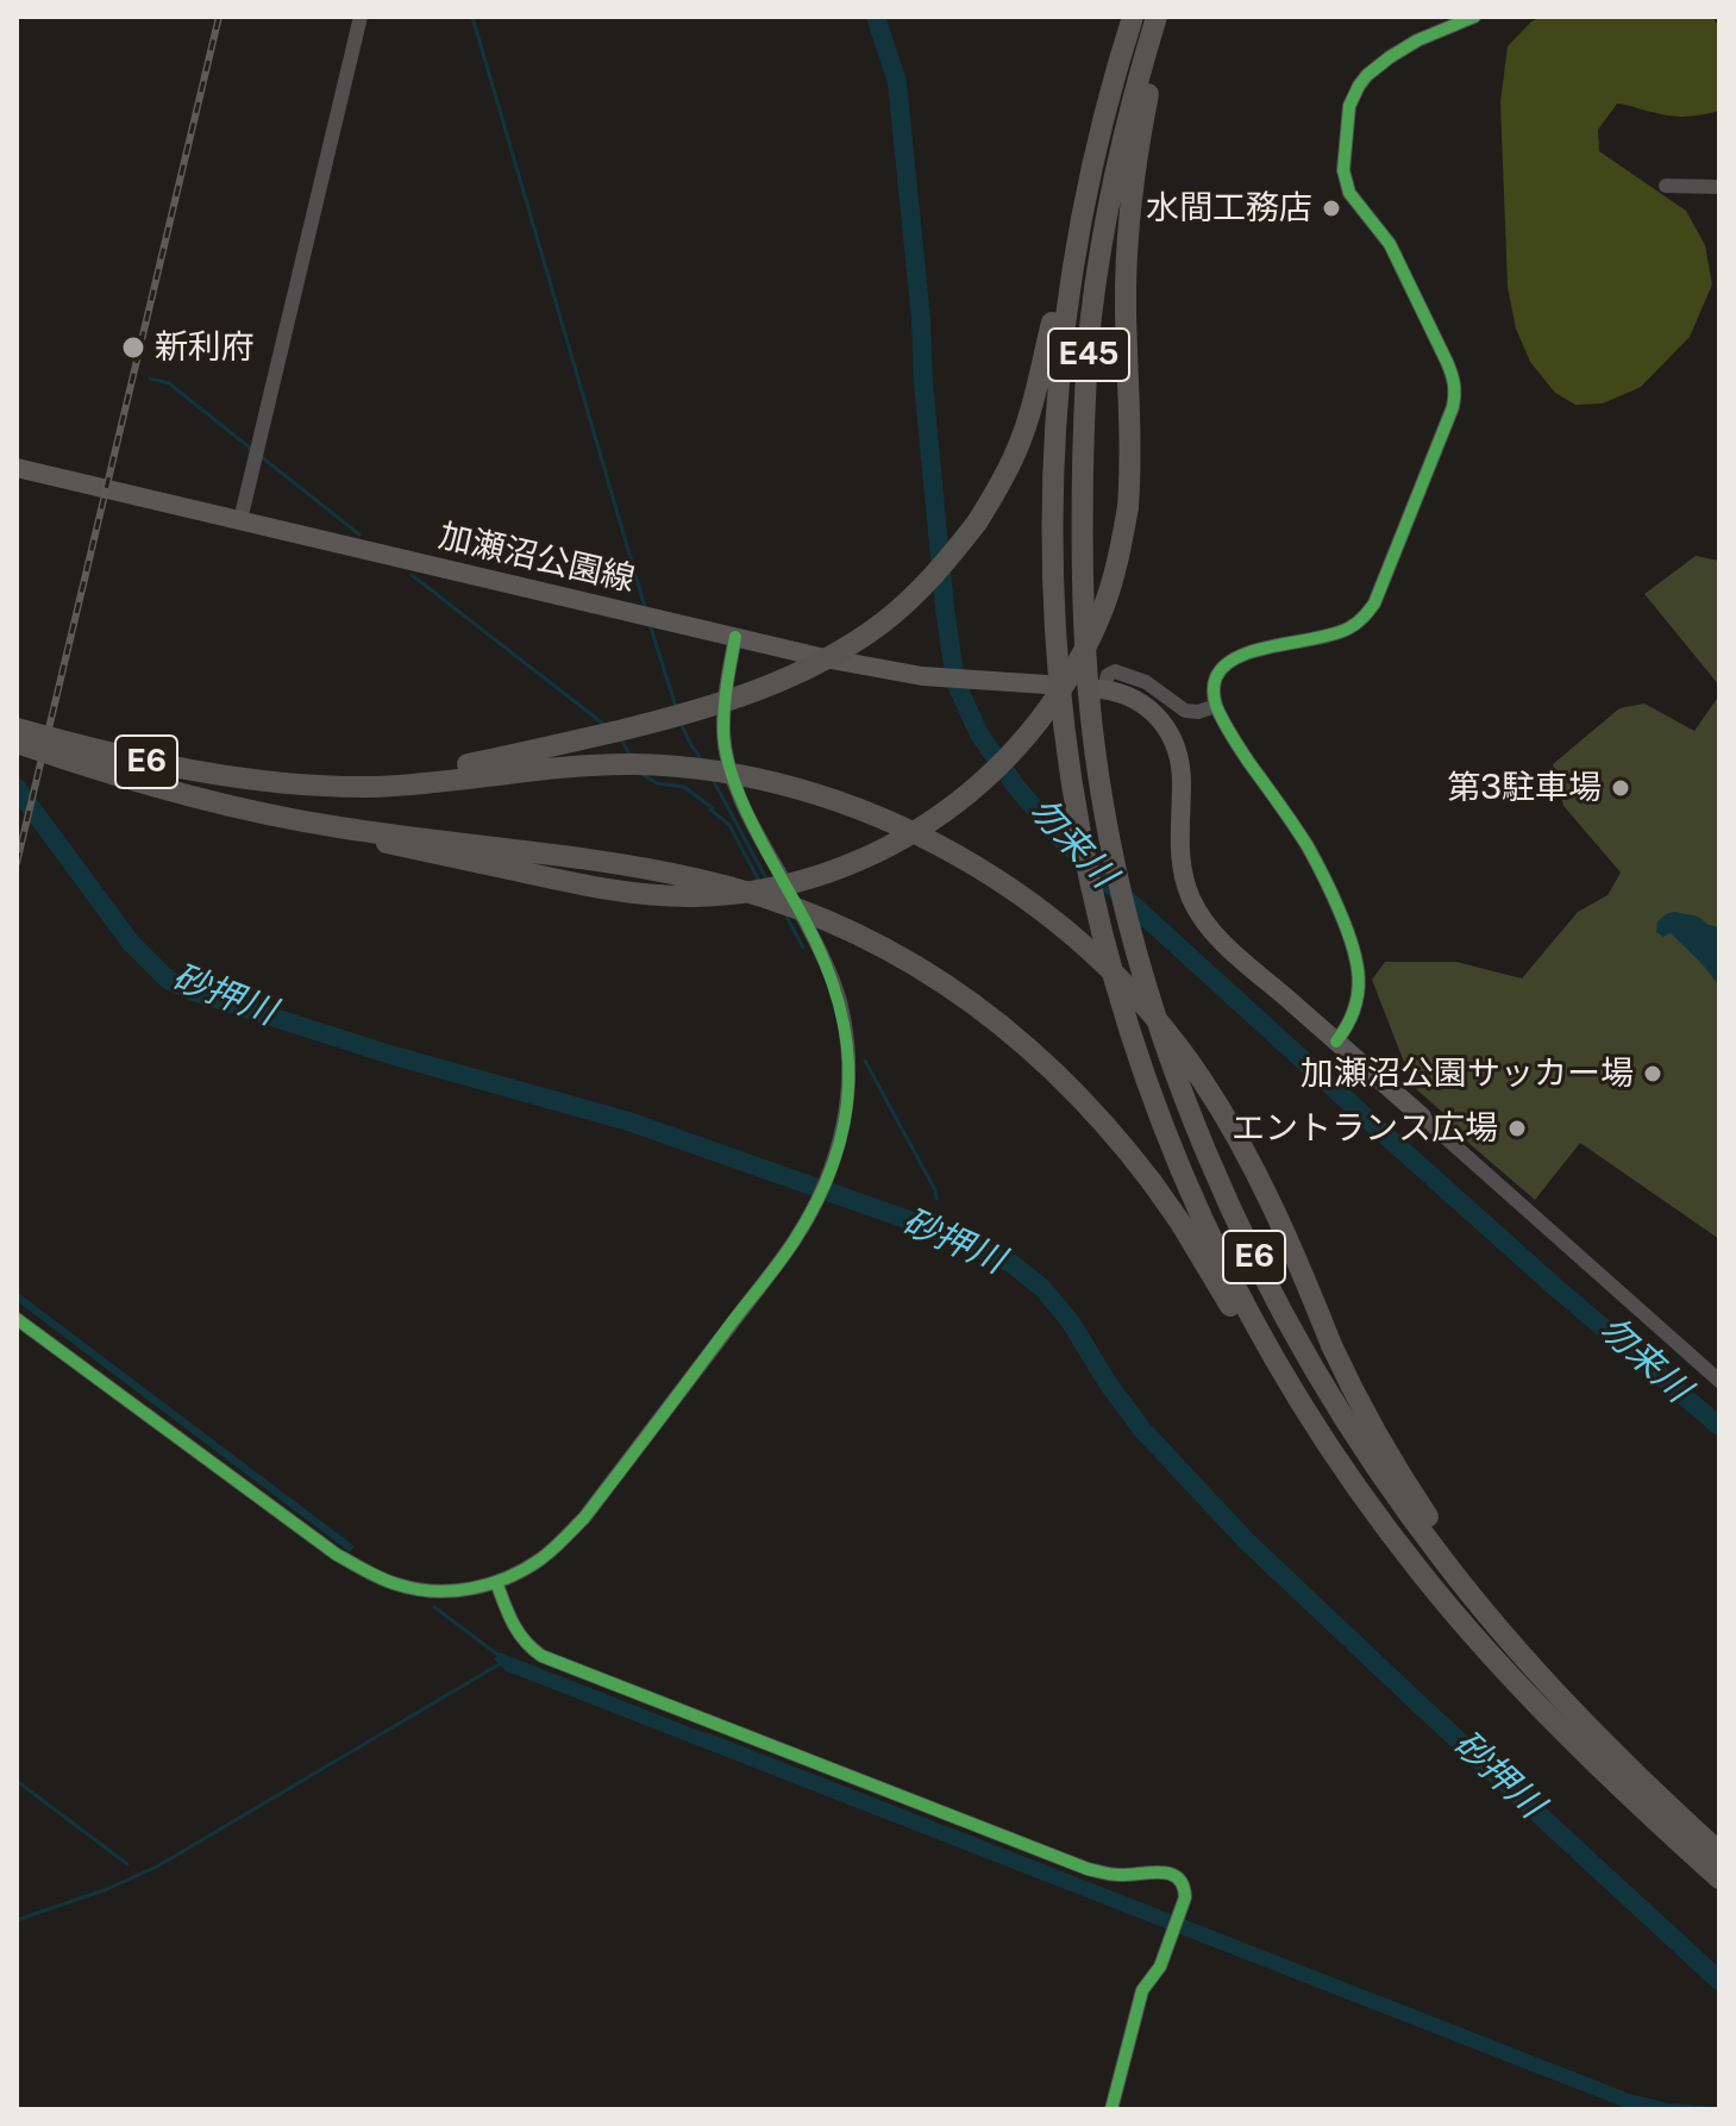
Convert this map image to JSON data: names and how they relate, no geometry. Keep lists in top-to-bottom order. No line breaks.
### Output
{"streets":{"highway":["E45","E6"],"main road":["加瀬沼公園線"]},"crossings":[["E45","E6"]],"water":["勿来川","砂押川"],"places":["水間工務店","新利府","第3駐車場","加瀬沼公園サッカー場","エントランス広場"]}
